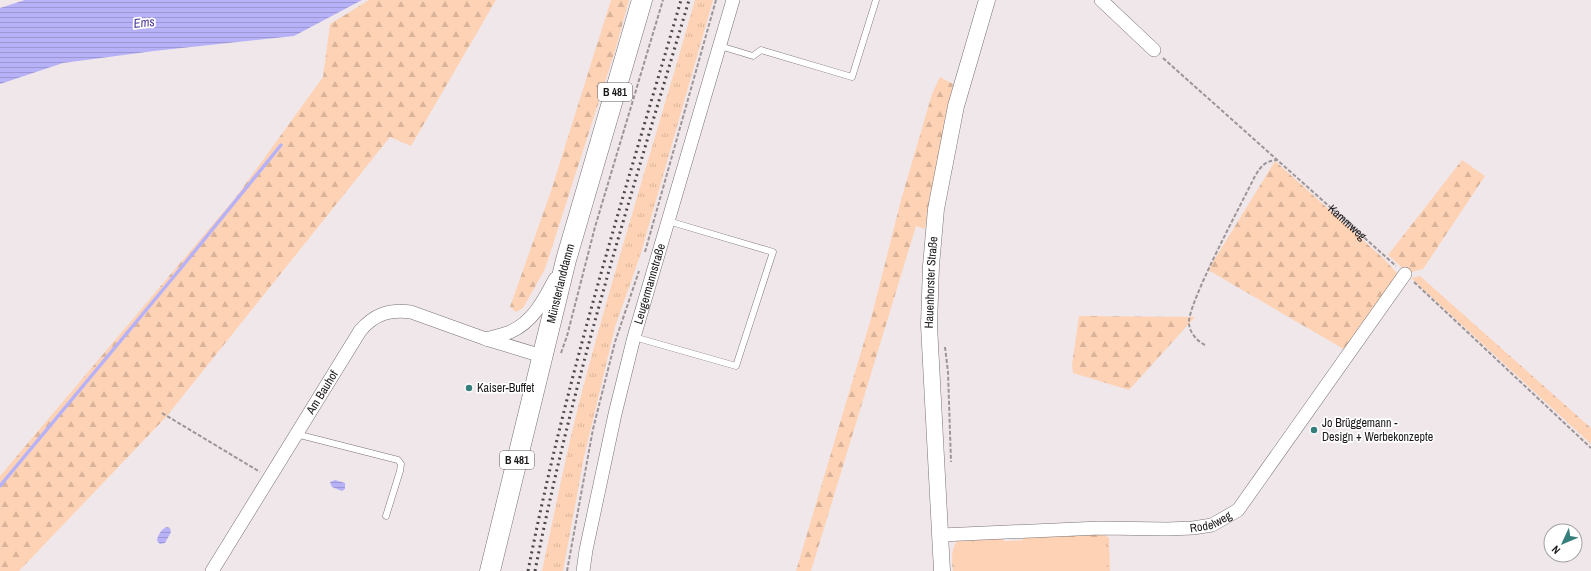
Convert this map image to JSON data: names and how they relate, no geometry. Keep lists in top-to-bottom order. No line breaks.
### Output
{"streets":{"main road":["B 481","Münsterlanddamm"],"street":["Hauenhorster Straße","Leugermannstraße","Am Bauhof","Rodelweg"],"path":["Kammweg"]},"crossings":[["Kammweg","Rodelweg"],["Hauenhorster Straße","Rodelweg"],["Münsterlanddamm","Am Bauhof"]],"water":["Ems"],"places":["Kaiser-Buffet","Jo Brüggemann - Design + Werbekonzepte"],"north":"bottom left"}
